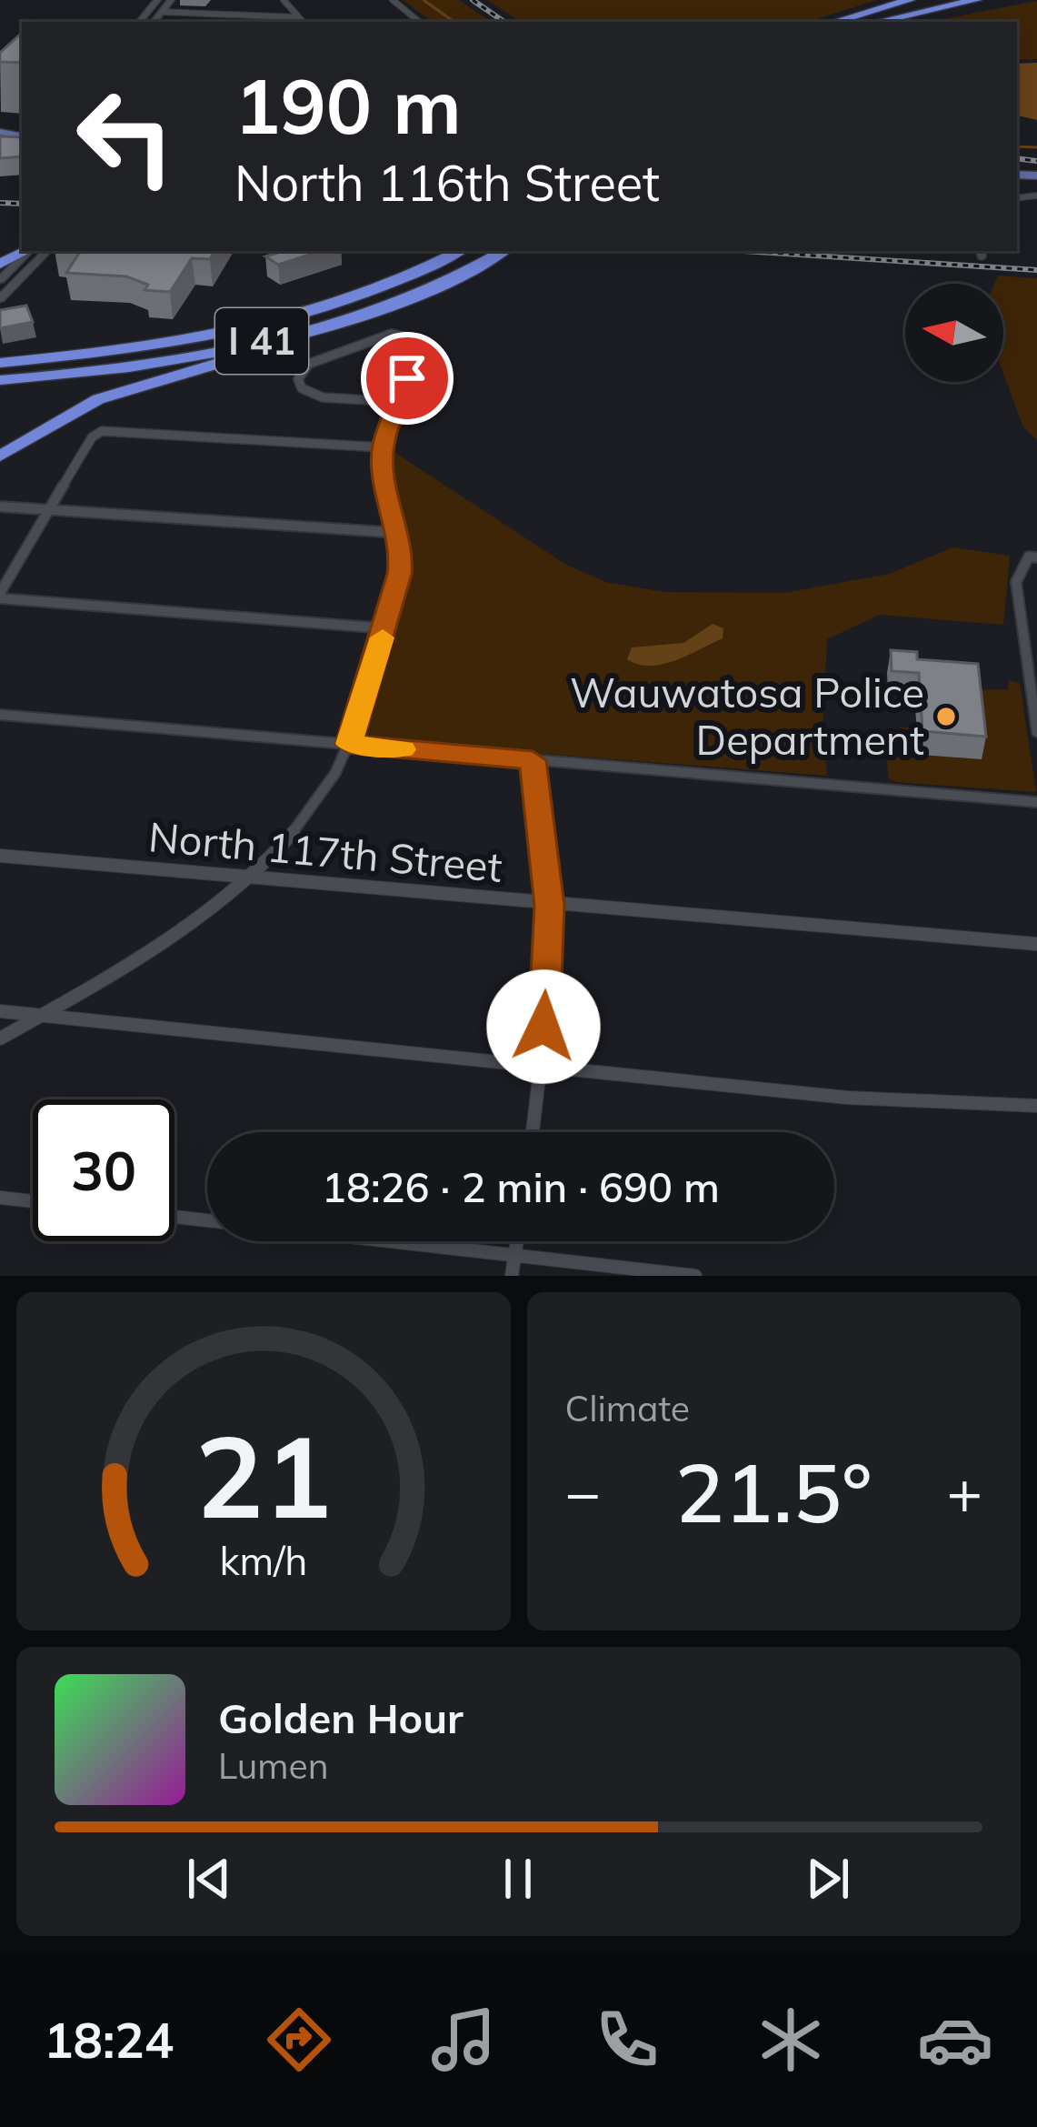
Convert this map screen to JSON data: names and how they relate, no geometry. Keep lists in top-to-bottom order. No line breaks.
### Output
{"streets":{"highway":["I 41"],"street":["North 117th Street"]},"places":["Wauwatosa Police Department"],"north":"left","page":{"turn":["190 m","North 116th Street"],"limit":"30","trip":"18:26 · 2 min · 690 m","tile":"Climate","heat":["−","21.5°","+"],"song":["Golden Hour","Lumen"],"tabs":"18:24","gauge":["21","km/h"]}}
